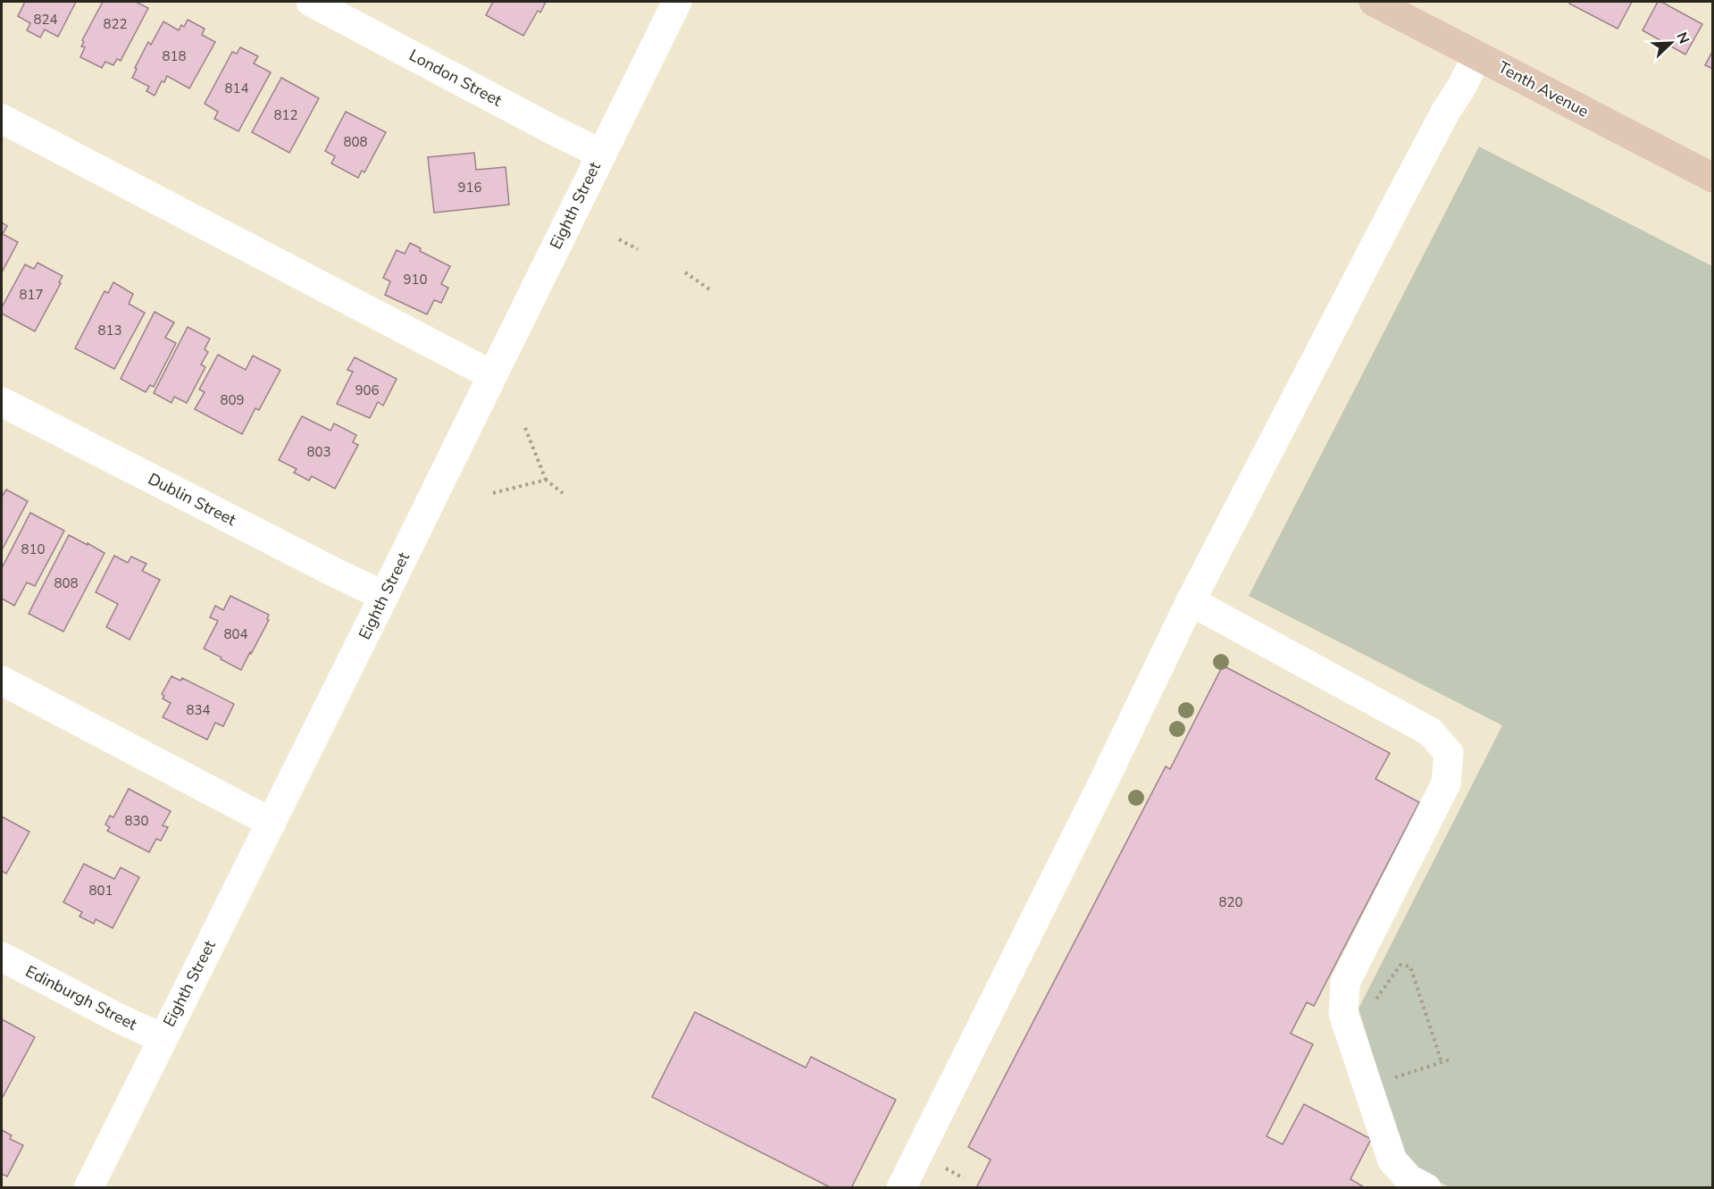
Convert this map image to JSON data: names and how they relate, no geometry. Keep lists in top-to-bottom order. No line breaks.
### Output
{"streets":{"main road":["Tenth Avenue"],"street":["London Street","Eighth Street","Dublin Street","Edinburgh Street"]},"crossings":[["London Street","Eighth Street"],["Eighth Street","Dublin Street"],["Eighth Street","Edinburgh Street"]],"house_numbers":["824","822","818","814","812","808","916","910","817","813","906","809","803","810","808","804","834","830","801","820"],"north":"top right"}
